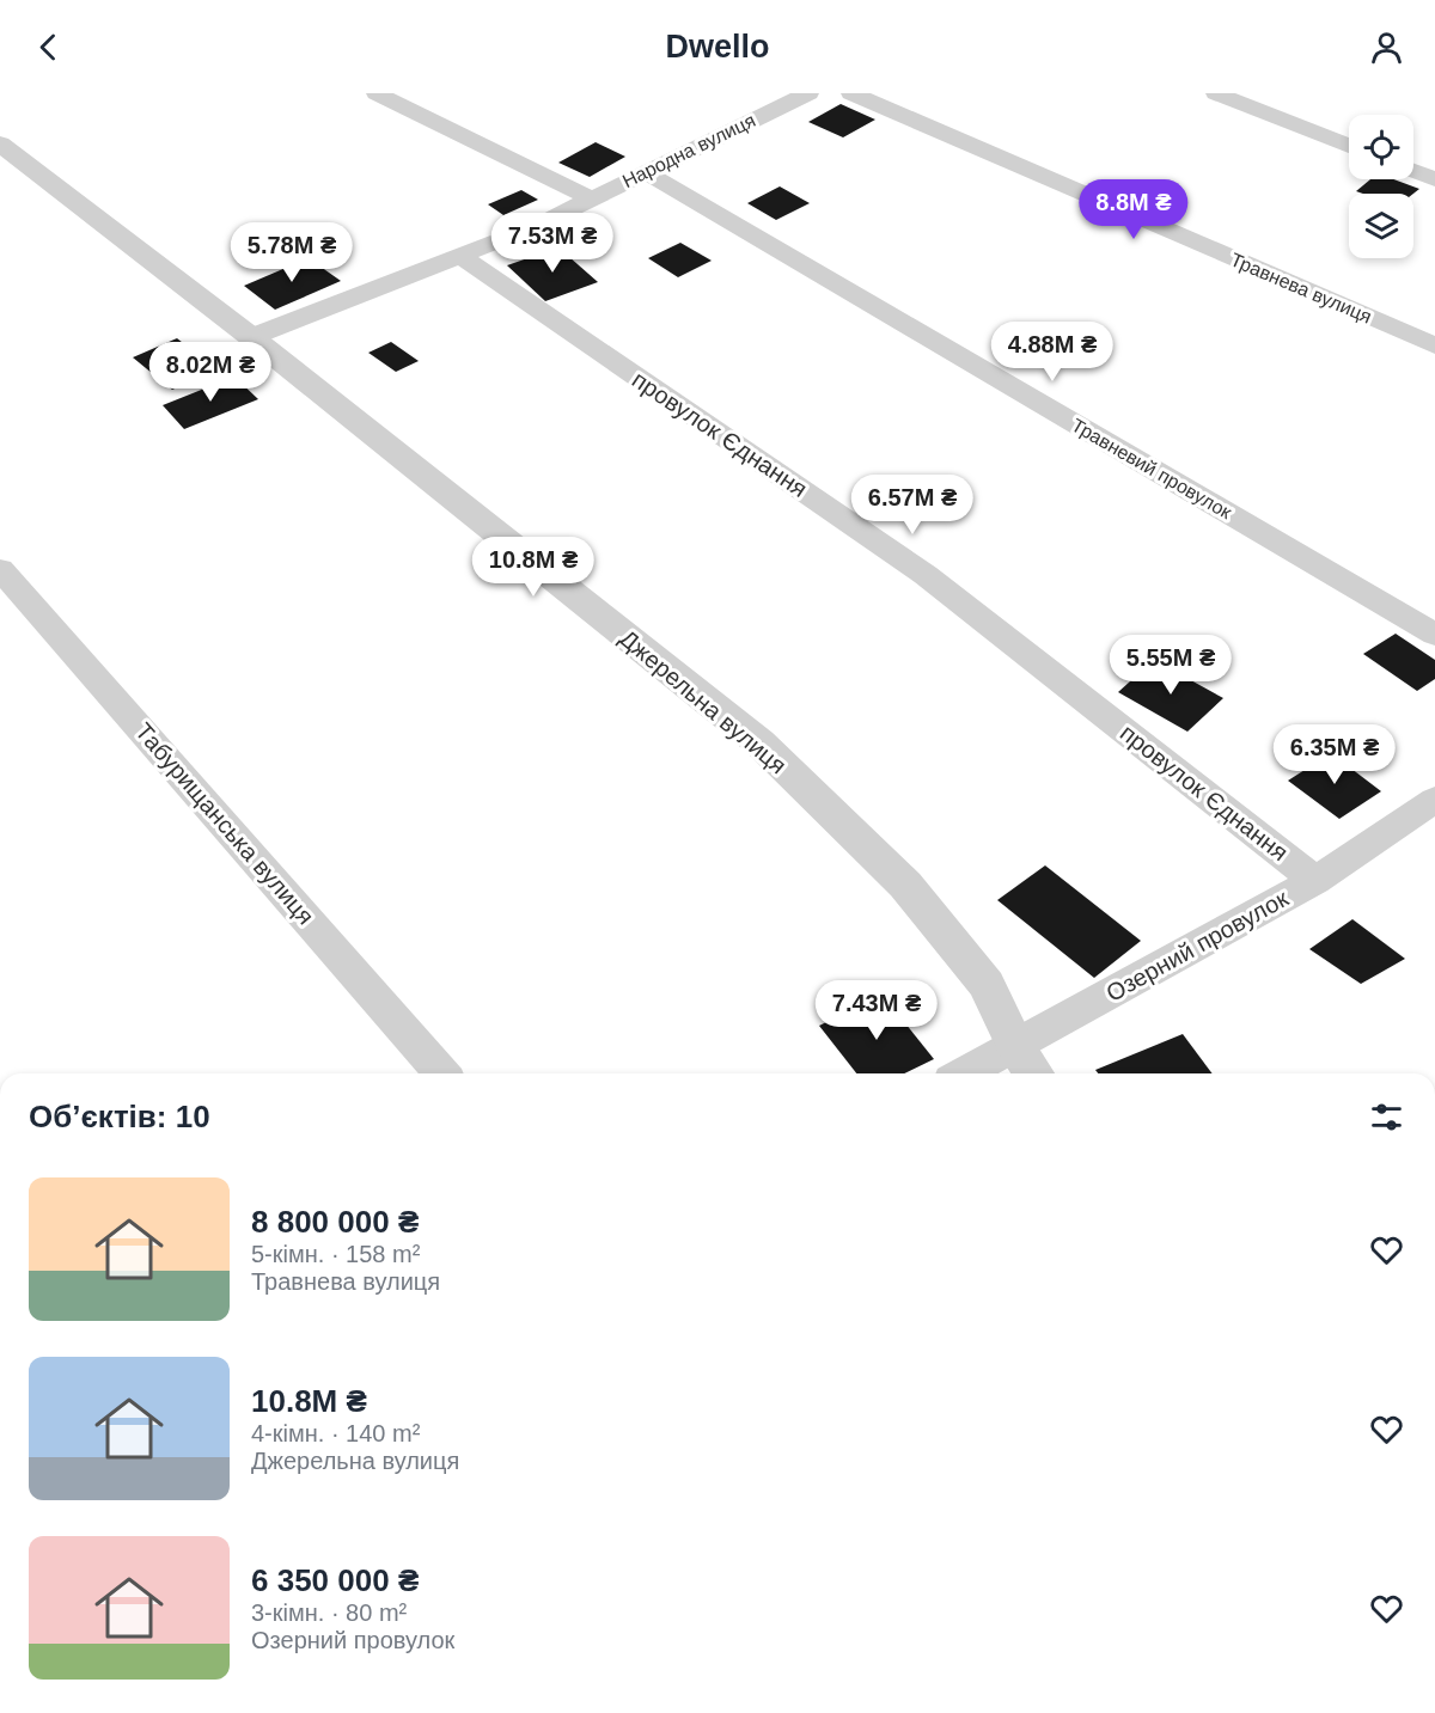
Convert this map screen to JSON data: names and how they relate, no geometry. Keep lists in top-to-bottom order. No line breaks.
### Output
{"streets":{"street":["Народна вулиця","Травнева вулиця","провулок Єднання","Травневий провулок","Джерельна вулиця","Табурищанська вулиця","Озерний провулок"]},"crossings":[["Народна вулиця","провулок Єднання"],["Народна вулиця","Травневий провулок"],["Народна вулиця","Джерельна вулиця"],["провулок Єднання","Озерний провулок"],["Джерельна вулиця","Озерний провулок"]],"page":{"header":"Dwello","price":["8.8M ₴","7.53M ₴","5.78M ₴","4.88M ₴","8.02M ₴","6.57M ₴","10.8M ₴","5.55M ₴","6.35M ₴","7.43M ₴"],"heading":"Об’єктів: 10","list":[{"name":"8 800 000 ₴","note":"5-кімн. · 158 m² · Травнева вулиця"},{"name":"10.8M ₴","note":"4-кімн. · 140 m² · Джерельна вулиця"},{"name":"6 350 000 ₴","note":"3-кімн. · 80 m² · Озерний провулок"}]}}
